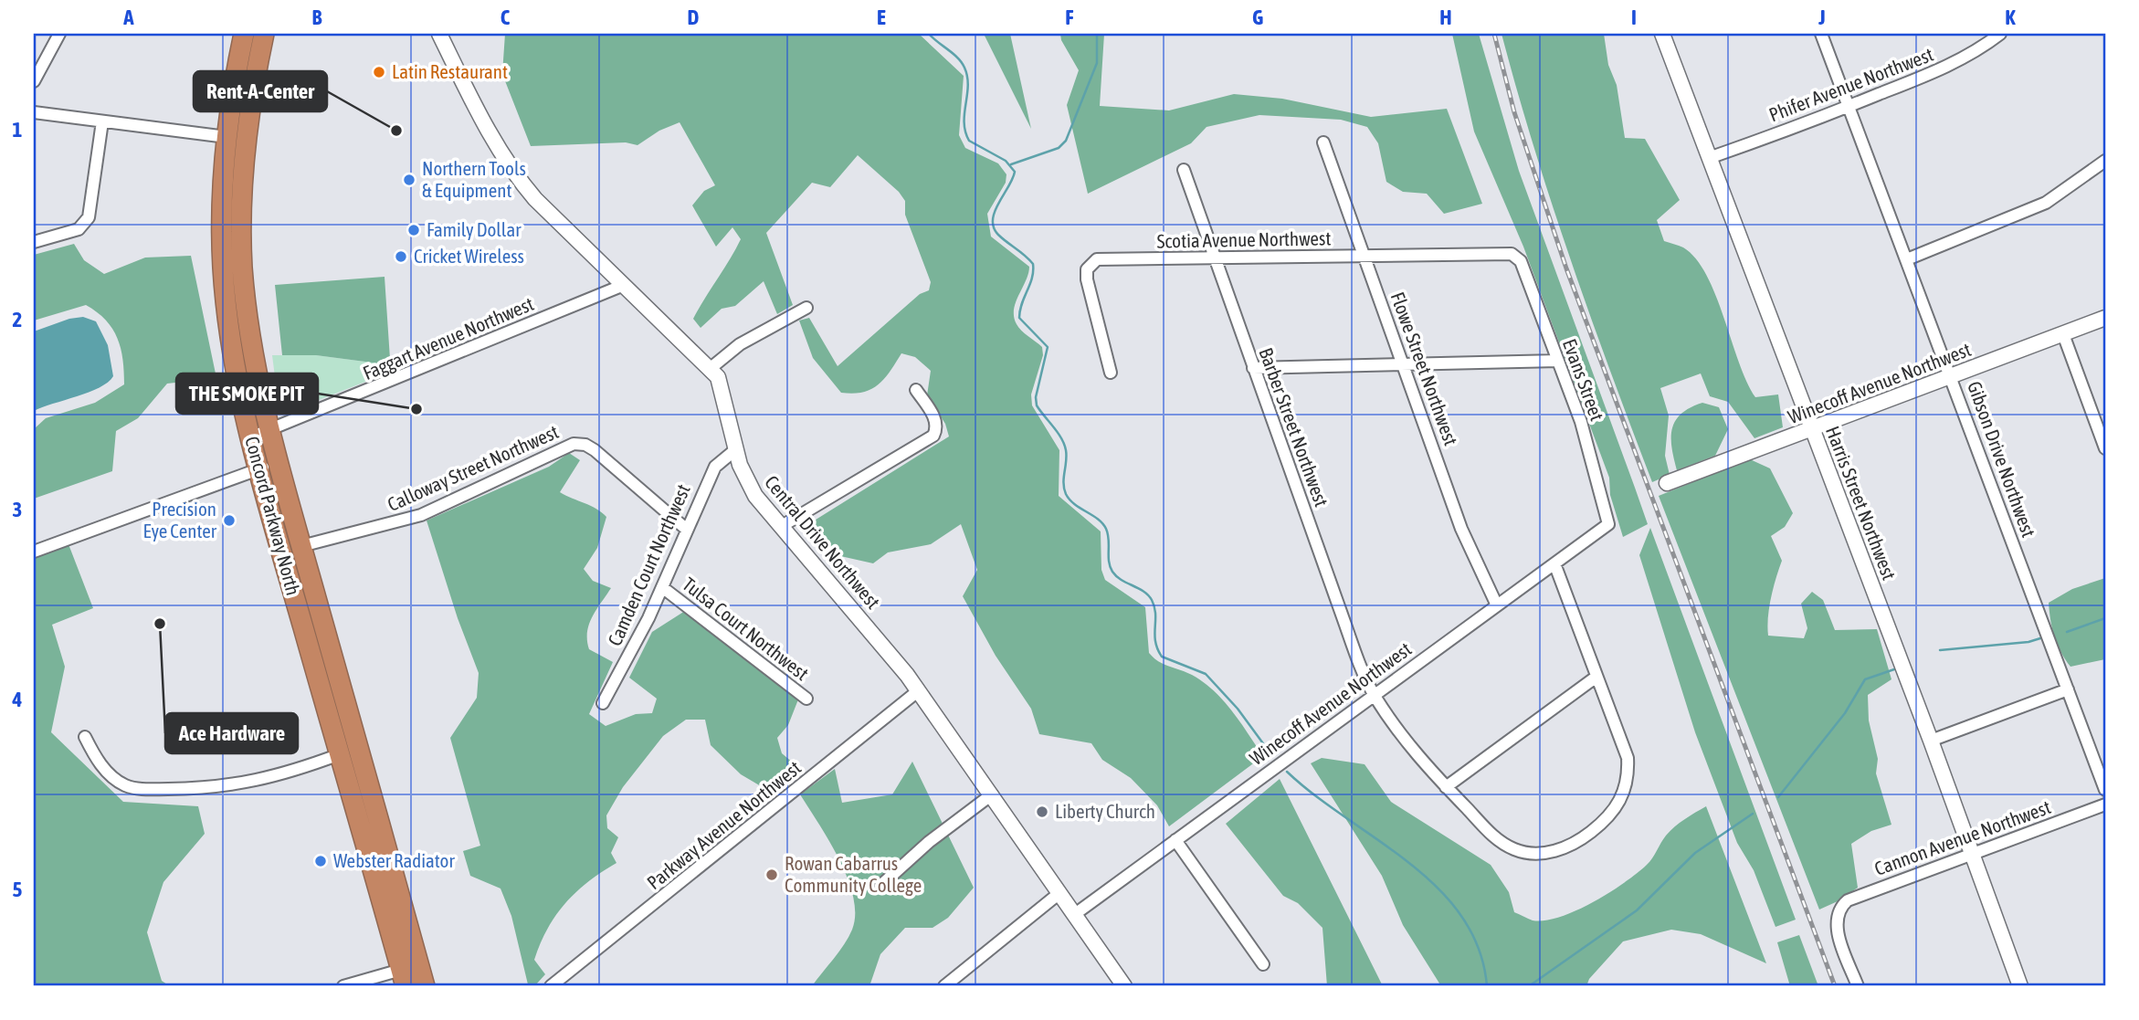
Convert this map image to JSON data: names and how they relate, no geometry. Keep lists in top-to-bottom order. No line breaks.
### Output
{"streets":{"highway":["Concord Parkway North"],"street":["Phifer Avenue Northwest","Scotia Avenue Northwest","Faggart Avenue Northwest","Flowe Street Northwest","Evans Street","Winecoff Avenue Northwest","Barber Street Northwest","Gibson Drive Northwest","Calloway Street Northwest","Harris Street Northwest","Central Drive Northwest","Camden Court Northwest","Tulsa Court Northwest","Parkway Avenue Northwest","Cannon Avenue Northwest"]},"crossings":[["Phifer Avenue Northwest","Gibson Drive Northwest"],["Phifer Avenue Northwest","Harris Street Northwest"],["Scotia Avenue Northwest","Flowe Street Northwest"],["Scotia Avenue Northwest","Evans Street"],["Scotia Avenue Northwest","Barber Street Northwest"],["Faggart Avenue Northwest","Concord Parkway North"],["Faggart Avenue Northwest","Central Drive Northwest"],["Flowe Street Northwest","Winecoff Avenue Northwest"],["Evans Street","Winecoff Avenue Northwest"],["Winecoff Avenue Northwest","Barber Street Northwest"],["Winecoff Avenue Northwest","Gibson Drive Northwest"],["Winecoff Avenue Northwest","Harris Street Northwest"],["Winecoff Avenue Northwest","Central Drive Northwest"],["Calloway Street Northwest","Concord Parkway North"],["Calloway Street Northwest","Camden Court Northwest"],["Harris Street Northwest","Cannon Avenue Northwest"],["Central Drive Northwest","Camden Court Northwest"],["Central Drive Northwest","Parkway Avenue Northwest"],["Camden Court Northwest","Tulsa Court Northwest"]],"places":["Latin Restaurant","Rent-A-Center","Northern Tools & Equipment","Family Dollar","Cricket Wireless","THE SMOKE PIT","Precision Eye Center","Ace Hardware","Liberty Church","Webster Radiator","Rowan Cabarrus Community College"],"grid":{"columns":["A","B","C","D","E","F","G","H","I","J","K"],"rows":["1","2","3","4","5"]}}
